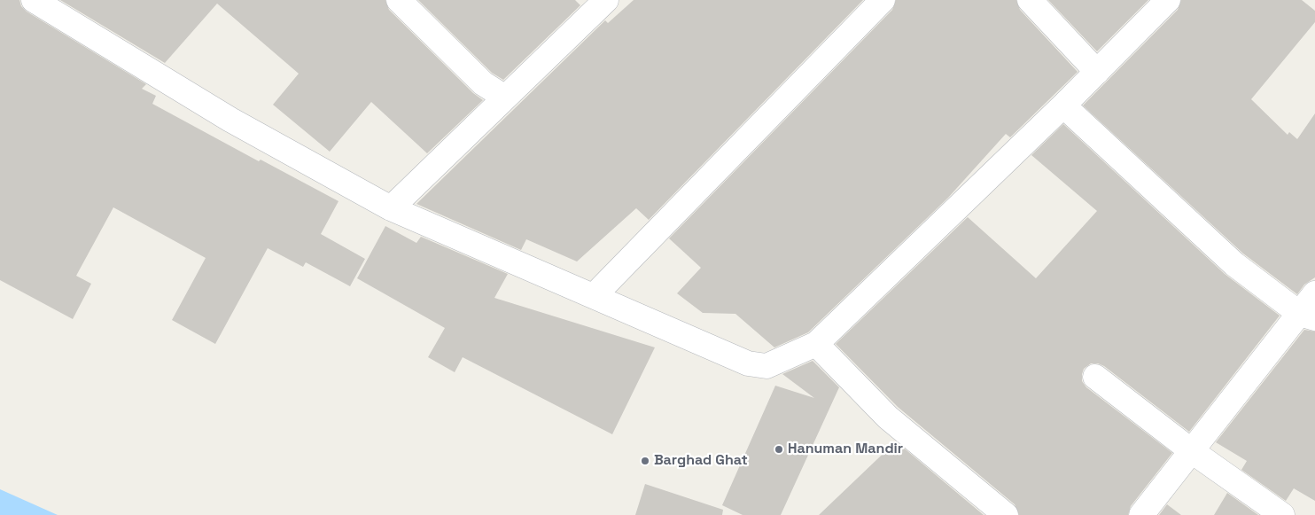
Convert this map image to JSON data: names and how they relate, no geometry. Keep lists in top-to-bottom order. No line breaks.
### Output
{"places":["Hanuman Mandir","Barghad Ghat"]}
